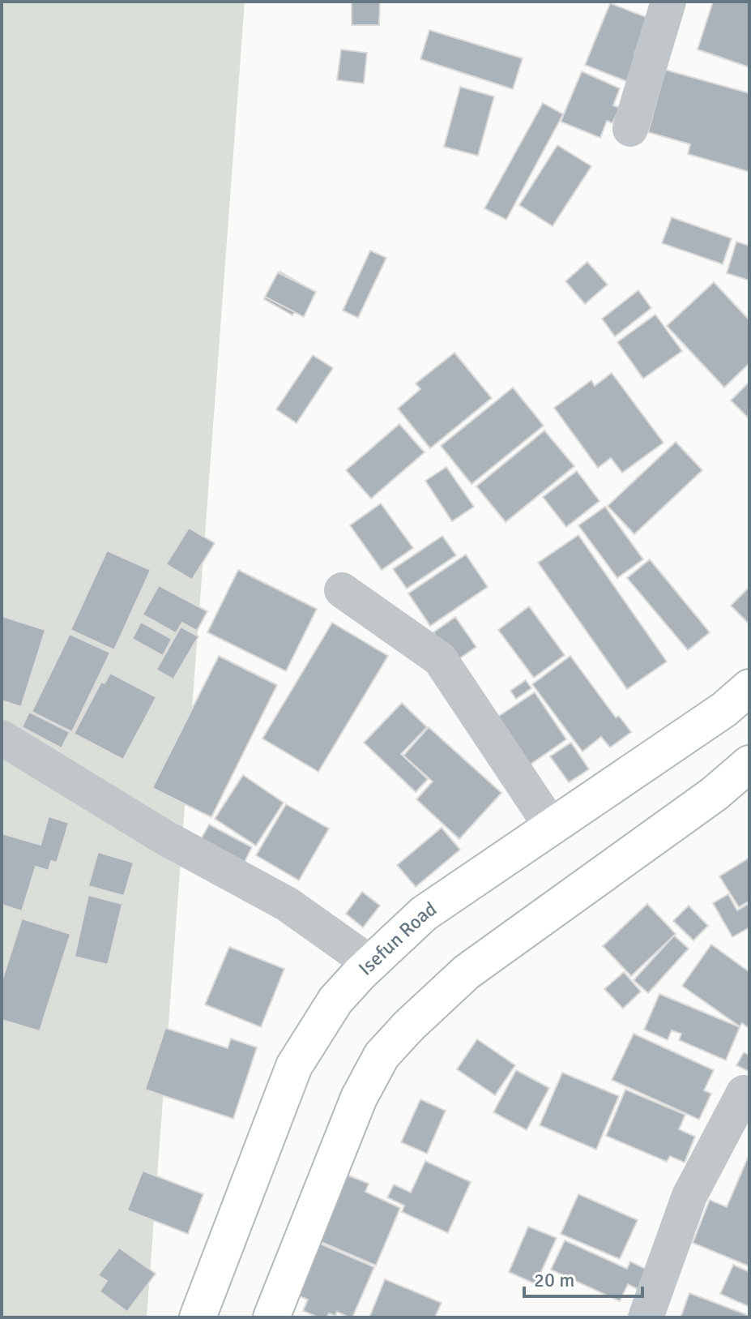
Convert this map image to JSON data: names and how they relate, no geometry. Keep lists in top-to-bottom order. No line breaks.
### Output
{"streets":{"street":["Isefun Road"]},"scale_bar":"20 m"}
